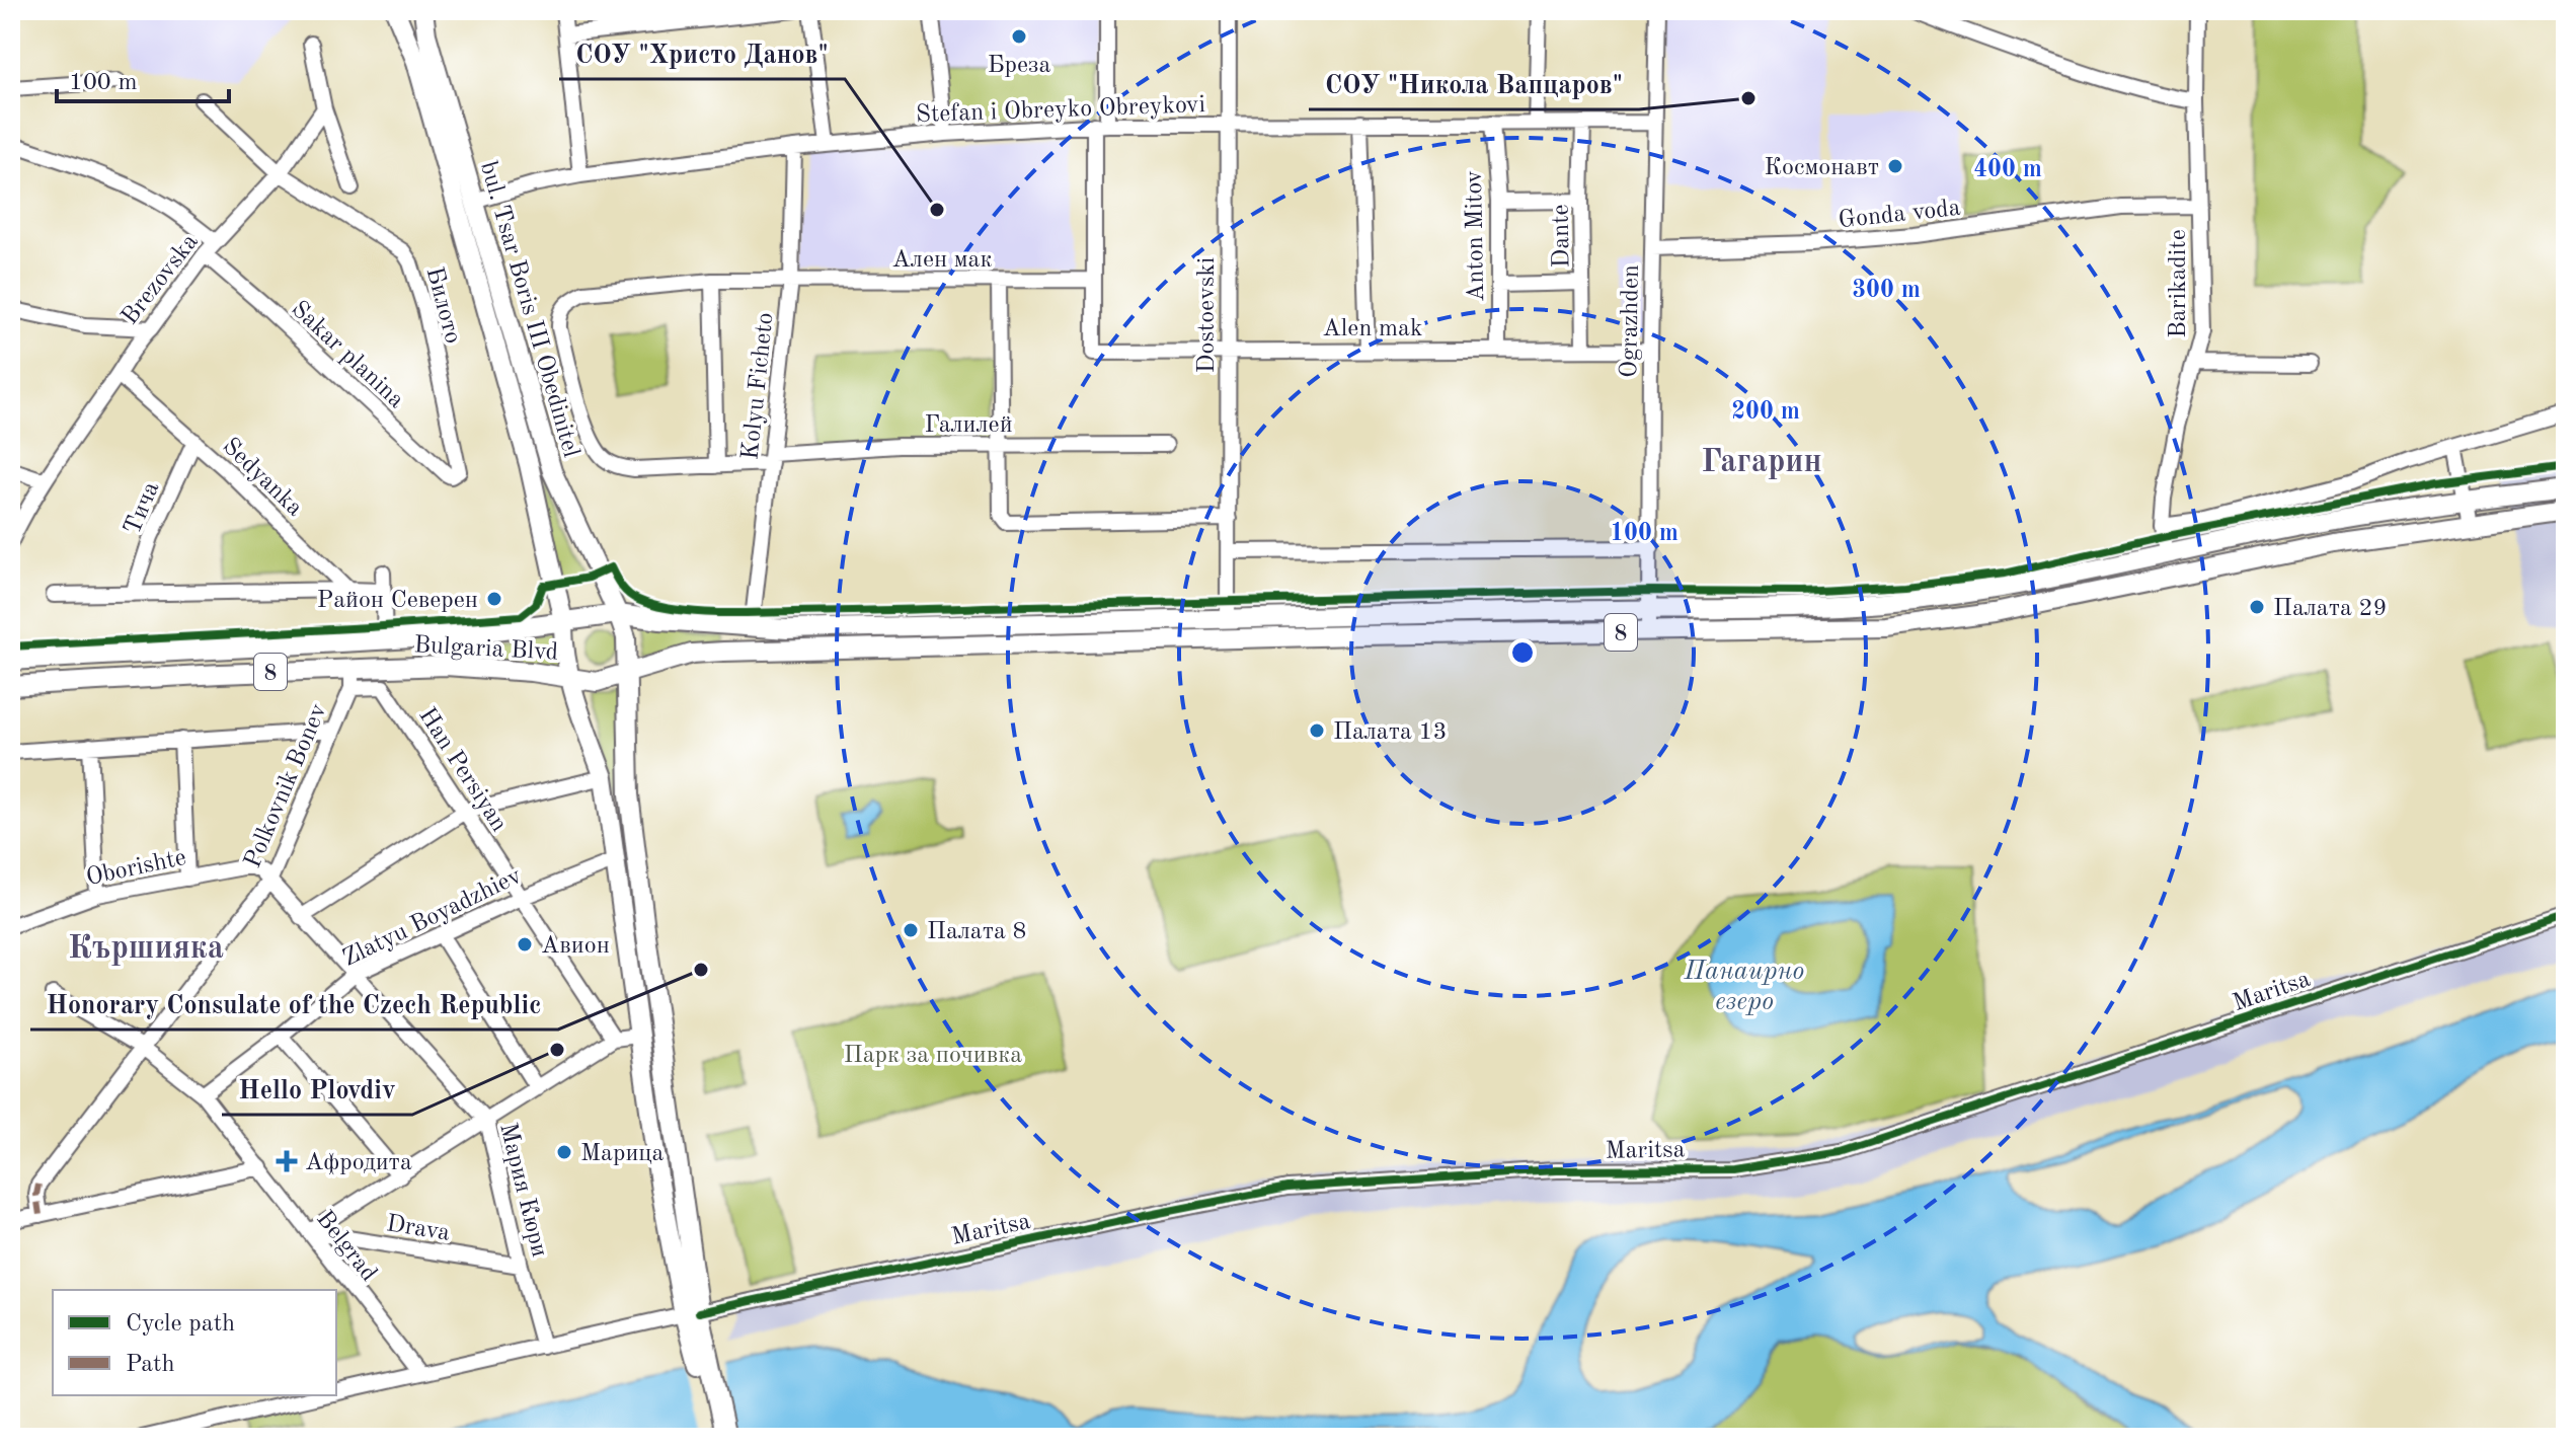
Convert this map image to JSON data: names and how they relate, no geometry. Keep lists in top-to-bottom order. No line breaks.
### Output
{"streets":{"main road":["bul. Tsar Boris III Obedinitel","8","Bulgaria Blvd"],"street":["Stefan i Obreyko Obreykovi","Gonda voda","Anton Mitov","Dante","Ален мак","Brezovska","Barikadite","Билото","Dostoevski","Ograzhden","Alen mak","Sakar planina","Kolyu Ficheto","Галилей","Sedyanka","Тича","Han Persiyan","Polkovnik Bonev","Oborishte","Zlatyu Boyadzhiev","Maritsa","Мария Кюри","Drava","Belgrad"]},"crossings":[["Stefan i Obreyko Obreykovi","Anton Mitov"],["Stefan i Obreyko Obreykovi","Dante"],["Stefan i Obreyko Obreykovi","bul. Tsar Boris III Obedinitel"],["Stefan i Obreyko Obreykovi","Dostoevski"],["Stefan i Obreyko Obreykovi","Ograzhden"],["Stefan i Obreyko Obreykovi","Kolyu Ficheto"],["Gonda voda","Barikadite"],["Gonda voda","Ograzhden"],["Anton Mitov","Alen mak"],["Dante","Alen mak"],["Ален мак","Alen mak"],["Ален мак","Kolyu Ficheto"],["Ален мак","Галилей"],["Brezovska","Билото"],["Brezovska","Sakar planina"],["Brezovska","Sedyanka"],["Barikadite","8"],["Билото","Sakar planina"],["bul. Tsar Boris III Obedinitel","8"],["bul. Tsar Boris III Obedinitel","Bulgaria Blvd"],["Dostoevski","Alen mak"],["Dostoevski","8"],["Ograzhden","Alen mak"],["Ograzhden","8"],["Kolyu Ficheto","Галилей"],["Kolyu Ficheto","8"],["Sedyanka","Тича"],["8","Bulgaria Blvd"],["Bulgaria Blvd","Polkovnik Bonev"],["Han Persiyan","Polkovnik Bonev"],["Han Persiyan","Zlatyu Boyadzhiev"],["Polkovnik Bonev","Oborishte"],["Polkovnik Bonev","Мария Кюри"],["Polkovnik Bonev","Belgrad"],["Oborishte","Мария Кюри"],["Zlatyu Boyadzhiev","Мария Кюри"],["Zlatyu Boyadzhiev","Belgrad"],["Maritsa","Мария Кюри"],["Maritsa","Belgrad"],["Мария Кюри","Drava"],["Drava","Belgrad"]],"districts":["Гагарин","Кършияка"],"water":["Панаирно езеро"],"parks":["Парк за почивка"],"places":{"other":["Бреза","СОУ \"Никола Вапцаров\"","Космонавт","СОУ \"Христо Данов\"","Район Северен","Палата 29","Палата 13","Палата 8","Авион","Honorary Consulate of the Czech Republic","Hello Plovdiv","Марица"],"health":["Афродита"]},"legend":["Cycle path","Path"],"scale_bar":"100 m","rings":["400 m","300 m","200 m","100 m"]}
